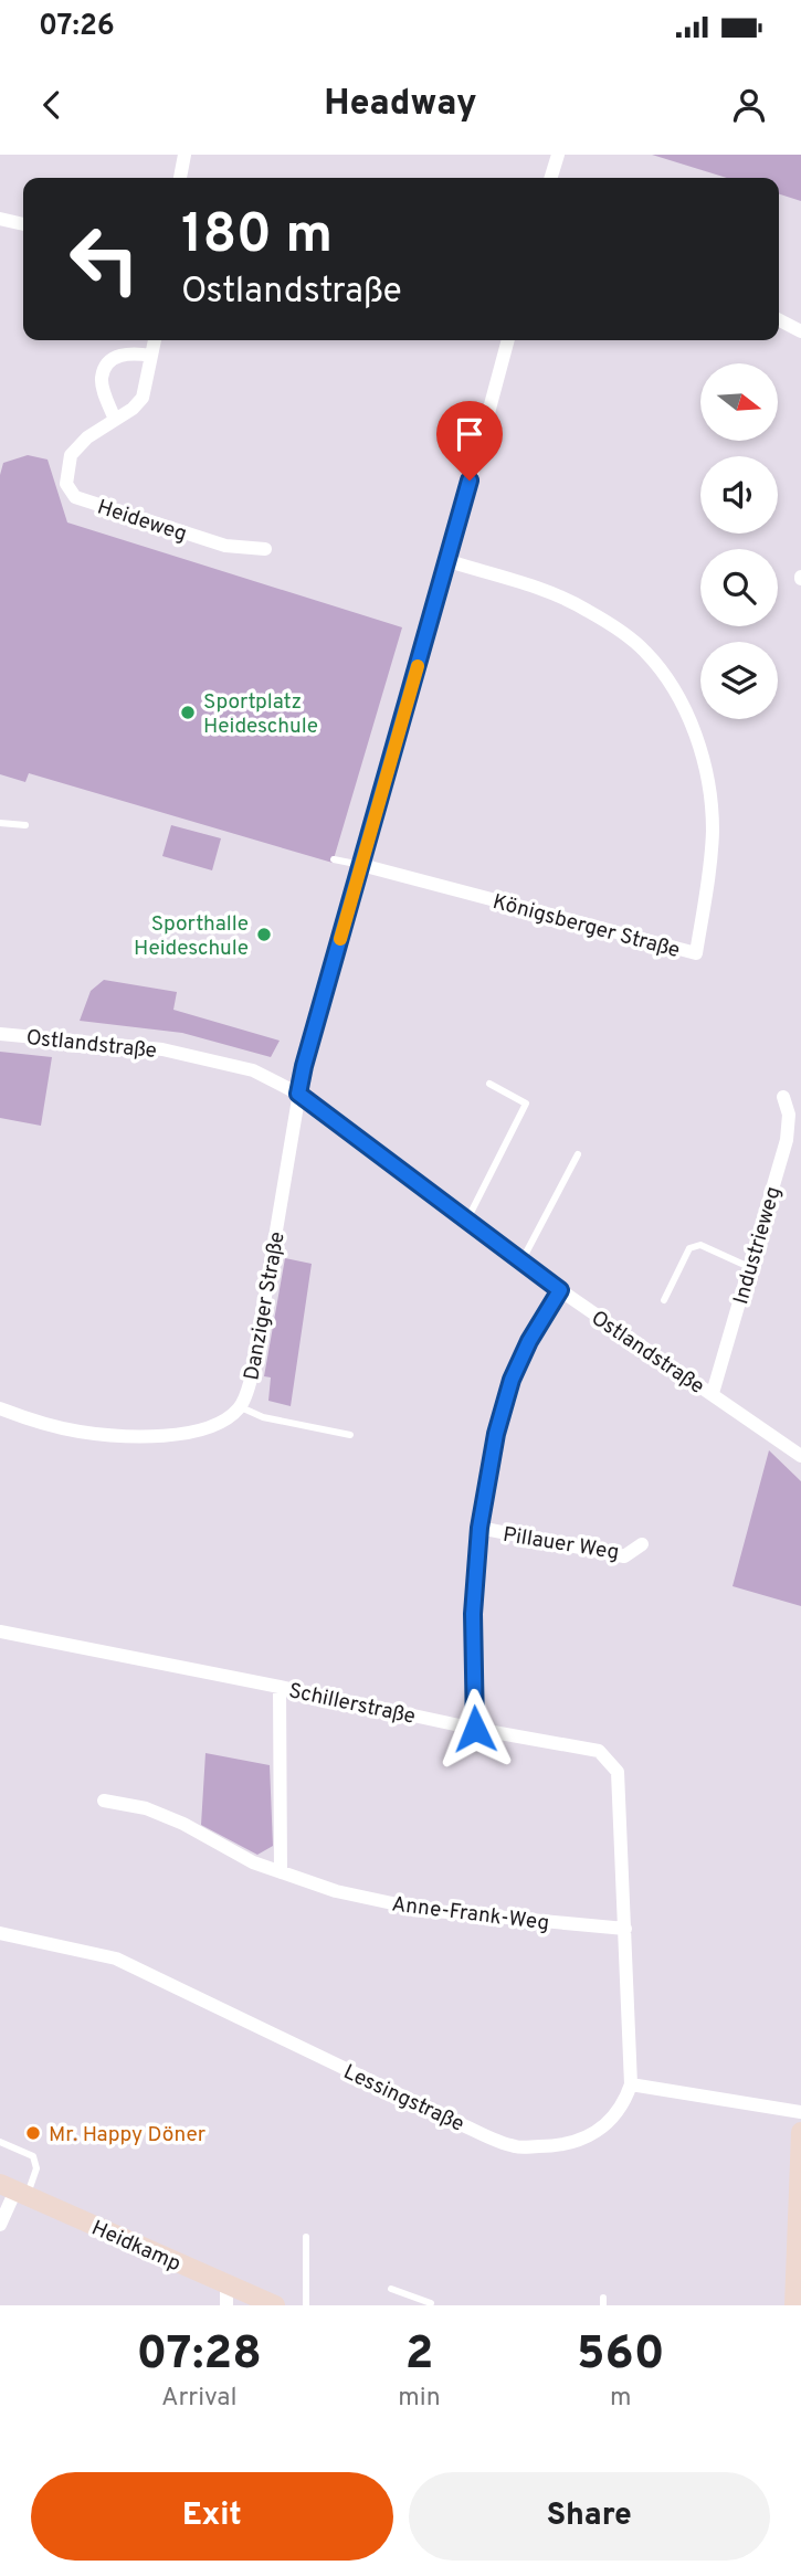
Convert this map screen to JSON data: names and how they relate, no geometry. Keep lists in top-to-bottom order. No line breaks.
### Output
{"streets":{"main road":["Heidkamp"],"street":["Heideweg","Königsberger Straße","Ostlandstraße","Industrieweg","Danziger Straße","Pillauer Weg","Schillerstraße","Anne-Frank-Weg","Lessingstraße"]},"crossings":[["Königsberger Straße","Danziger Straße"],["Ostlandstraße","Industrieweg"],["Ostlandstraße","Danziger Straße"],["Schillerstraße","Anne-Frank-Weg"],["Schillerstraße","Lessingstraße"]],"places":["Sportplatz Heideschule","Sporthalle Heideschule","Mr. Happy Döner"],"north":"right","page":{"status":"07:26","header":"Headway","turn":["180 m","Ostlandstraße"],"eta":["07:28","Arrival","2","min","560","m"],"buttons":["Exit","Share"]}}
